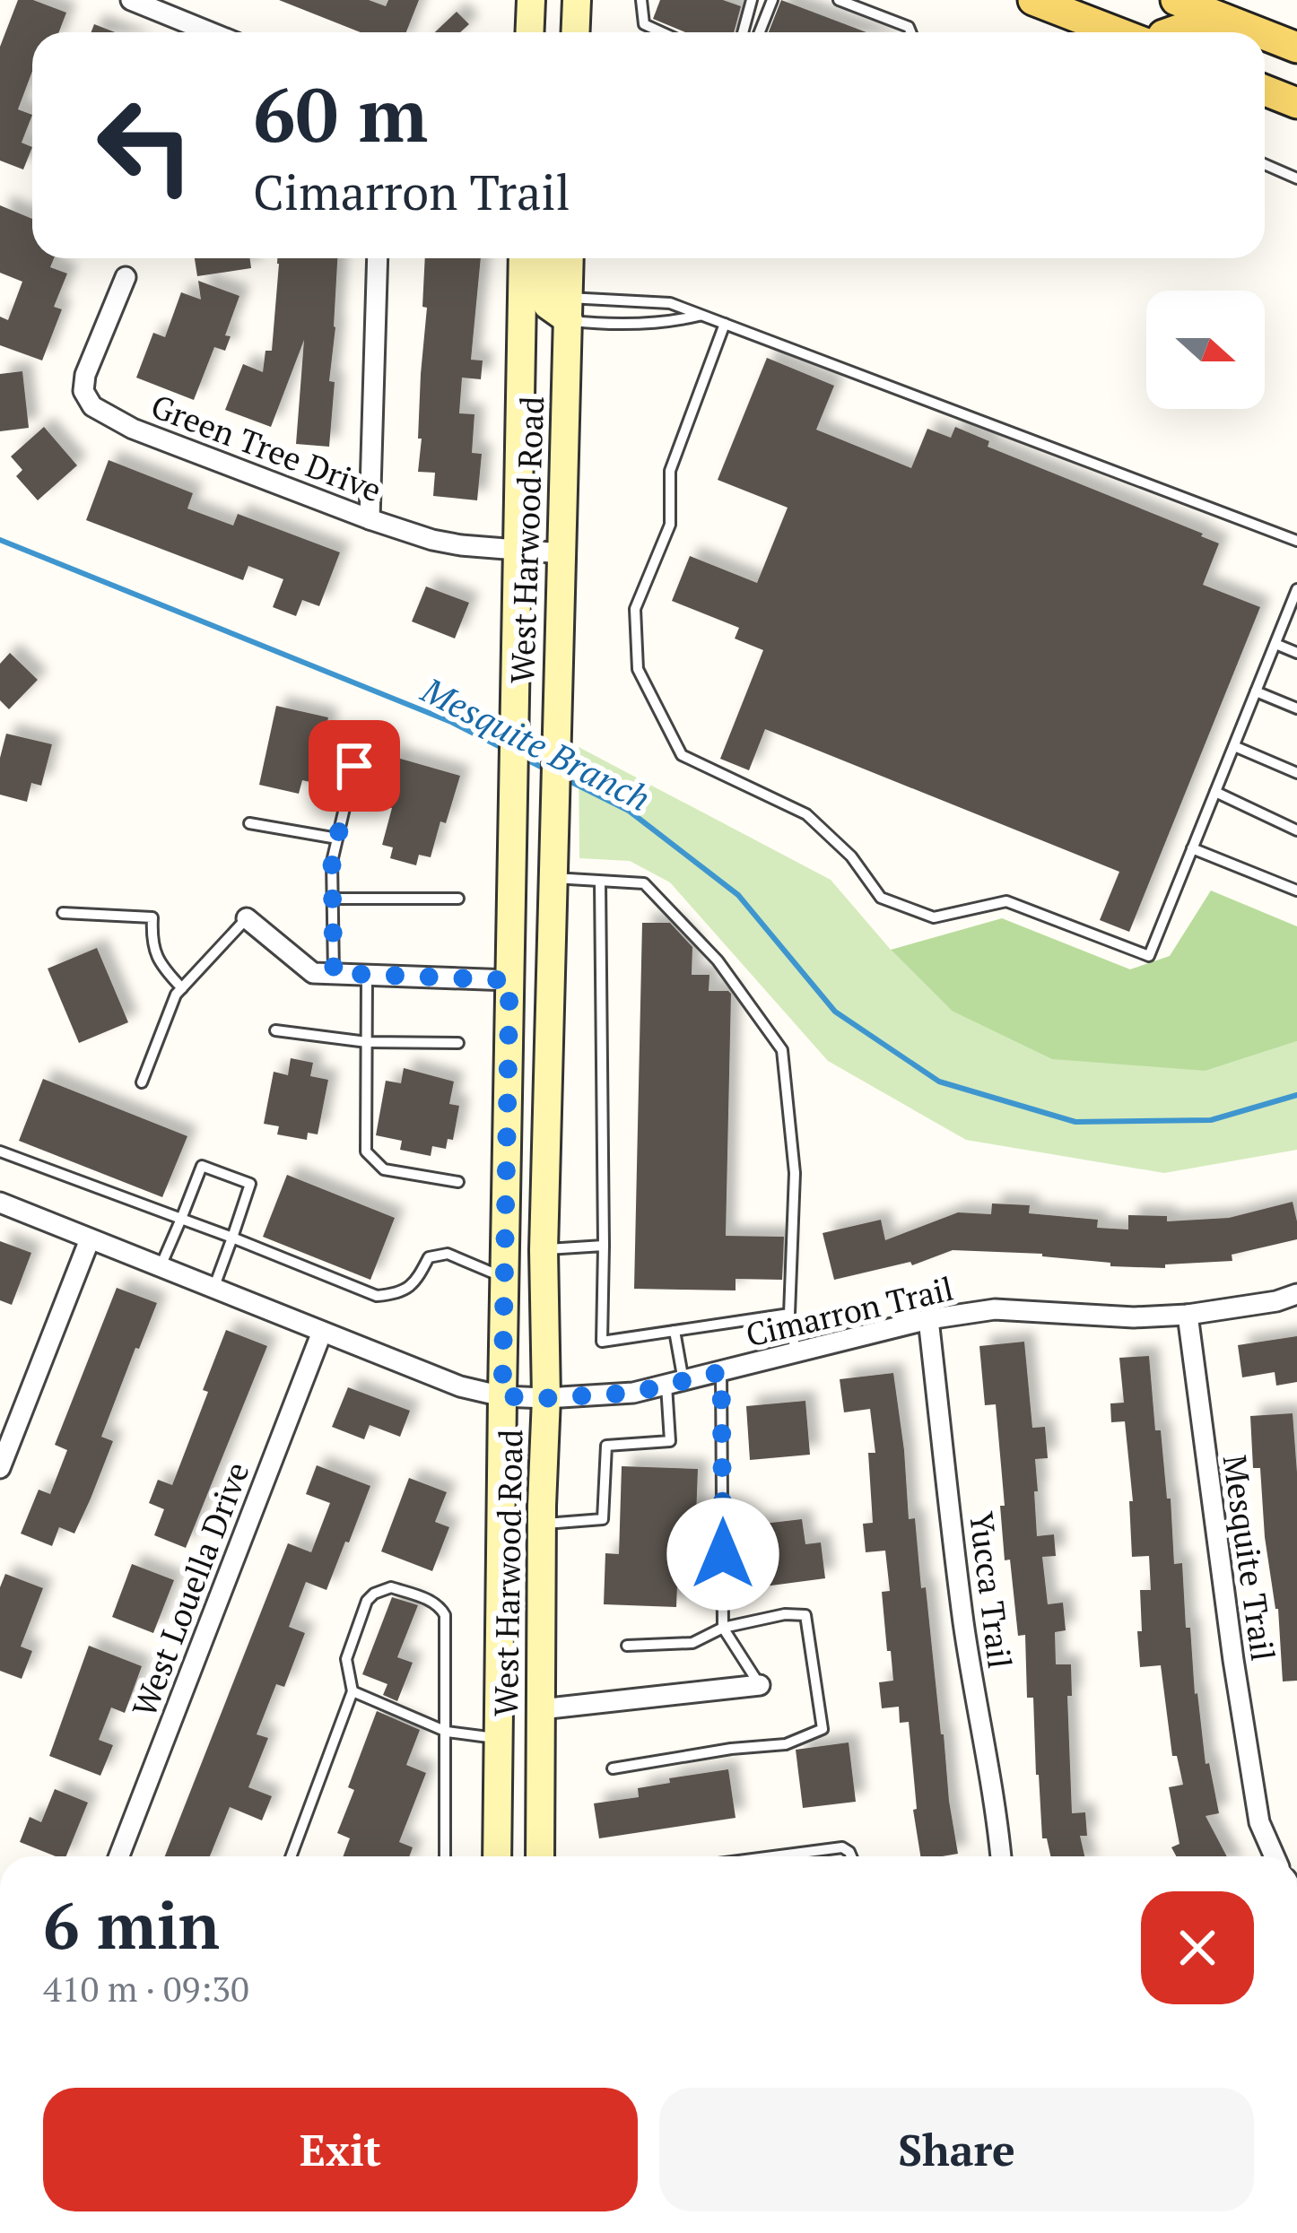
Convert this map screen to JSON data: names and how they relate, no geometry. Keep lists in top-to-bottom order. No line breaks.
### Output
{"streets":{"main road":["West Harwood Road"],"street":["Green Tree Drive","Cimarron Trail","Mesquite Trail","West Louella Drive","Yucca Trail"]},"crossings":[["Green Tree Drive","West Harwood Road"],["West Harwood Road","Cimarron Trail"],["Cimarron Trail","Mesquite Trail"],["Cimarron Trail","West Louella Drive"],["Cimarron Trail","Yucca Trail"]],"water":["Mesquite Branch"],"north":"right","page":{"turn":["60 m","Cimarron Trail"],"heading":["6 min","410 m · 09:30"],"buttons":["Exit","Share"]}}
